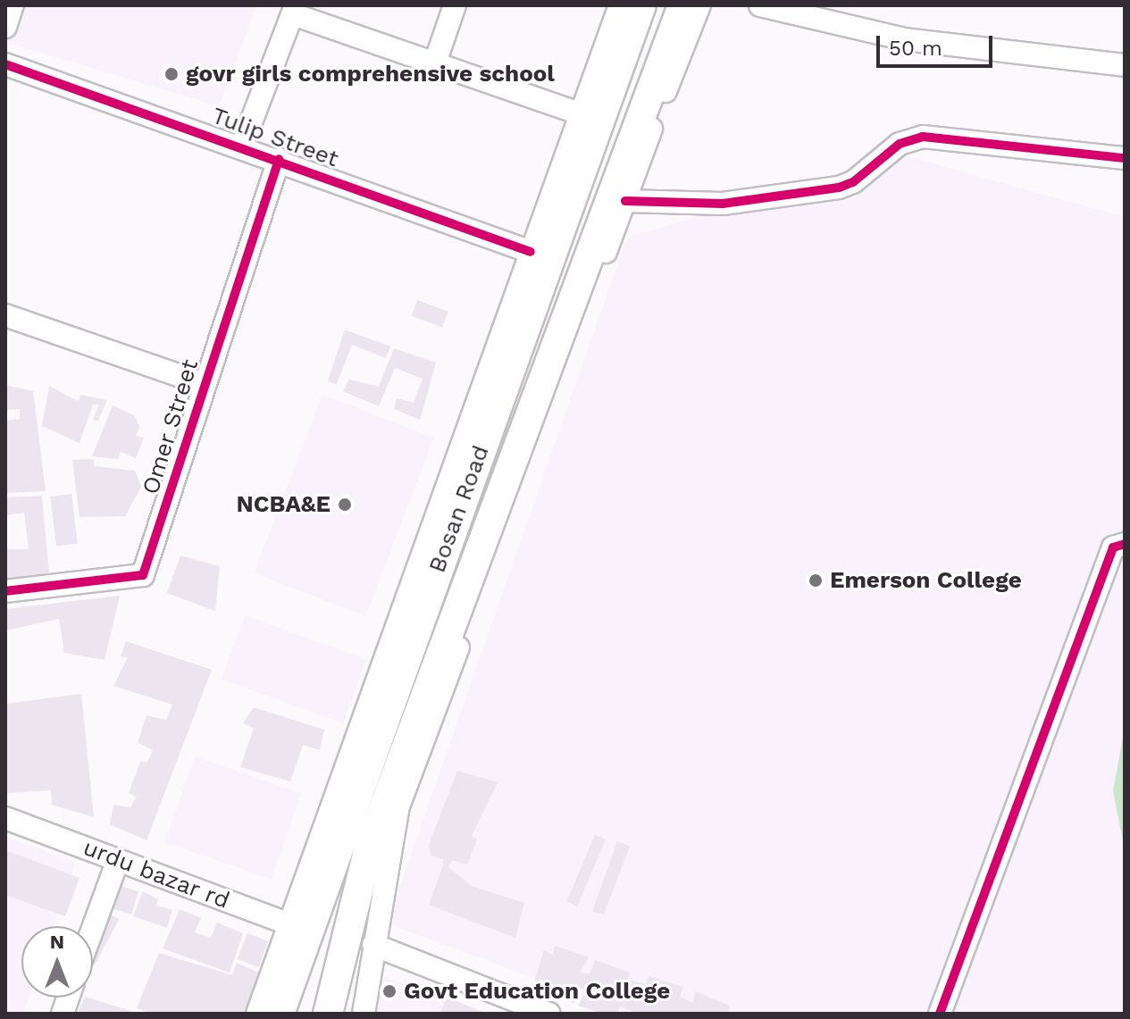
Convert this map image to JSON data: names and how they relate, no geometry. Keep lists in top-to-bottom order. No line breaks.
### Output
{"streets":{"main road":["Bosan Road"],"street":["Tulip Street","Omer Street","urdu bazar rd"]},"crossings":[["Tulip Street","Omer Street"],["Bosan Road","urdu bazar rd"]],"places":["govr girls comprehensive school","NCBA&E","Emerson College","Govt Education College"],"scale_bar":"50 m","north":"top"}
